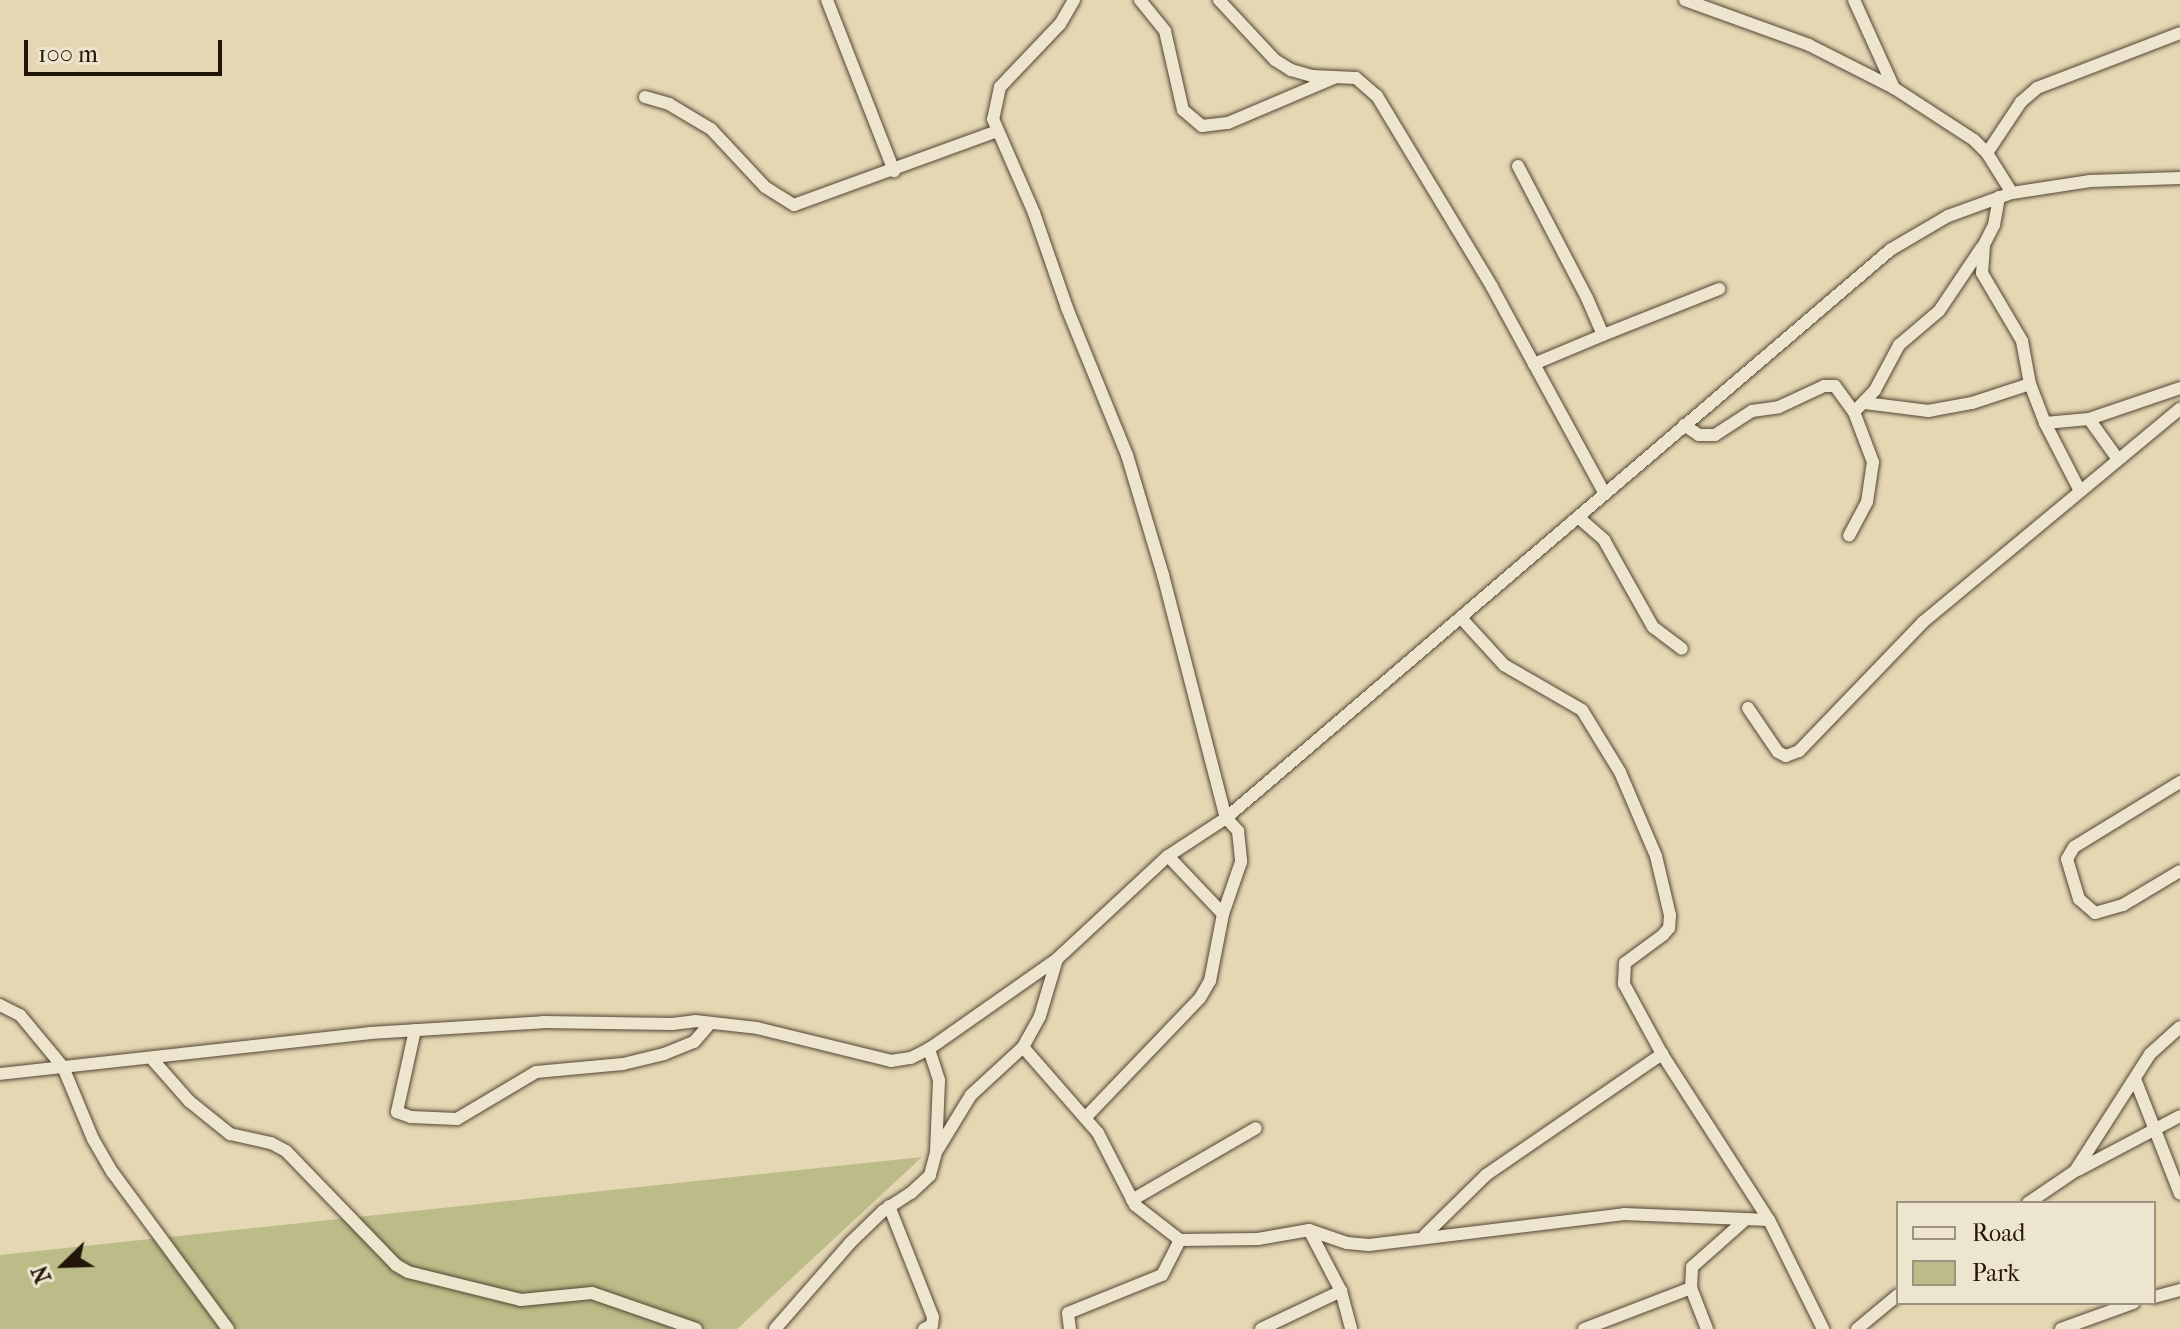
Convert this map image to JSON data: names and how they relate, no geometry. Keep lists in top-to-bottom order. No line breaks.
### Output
{"legend":["Road","Park"],"scale_bar":"100 m","north":"bottom left"}
